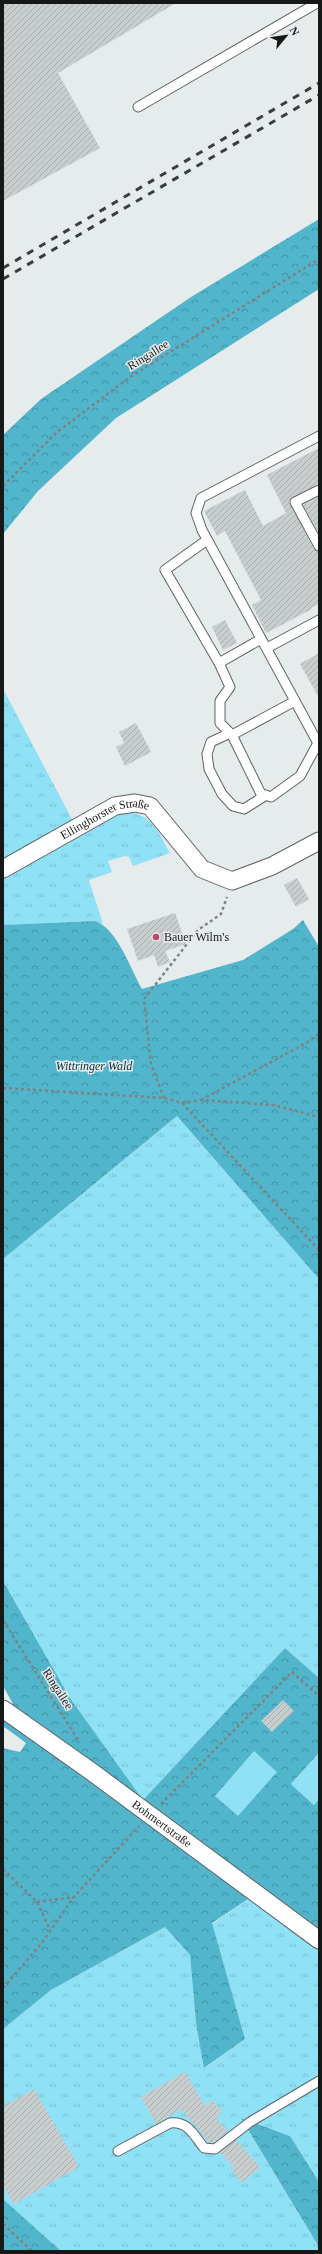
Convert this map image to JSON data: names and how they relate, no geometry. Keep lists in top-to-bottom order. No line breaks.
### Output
{"streets":{"street":["Ellinghorster Straße","Bohmertstraße"],"path":["Ringallee"]},"crossings":[["Ringallee","Bohmertstraße"]],"parks":["Wittringer Wald"],"places":["Bauer Wilm's"],"north":"top right"}
